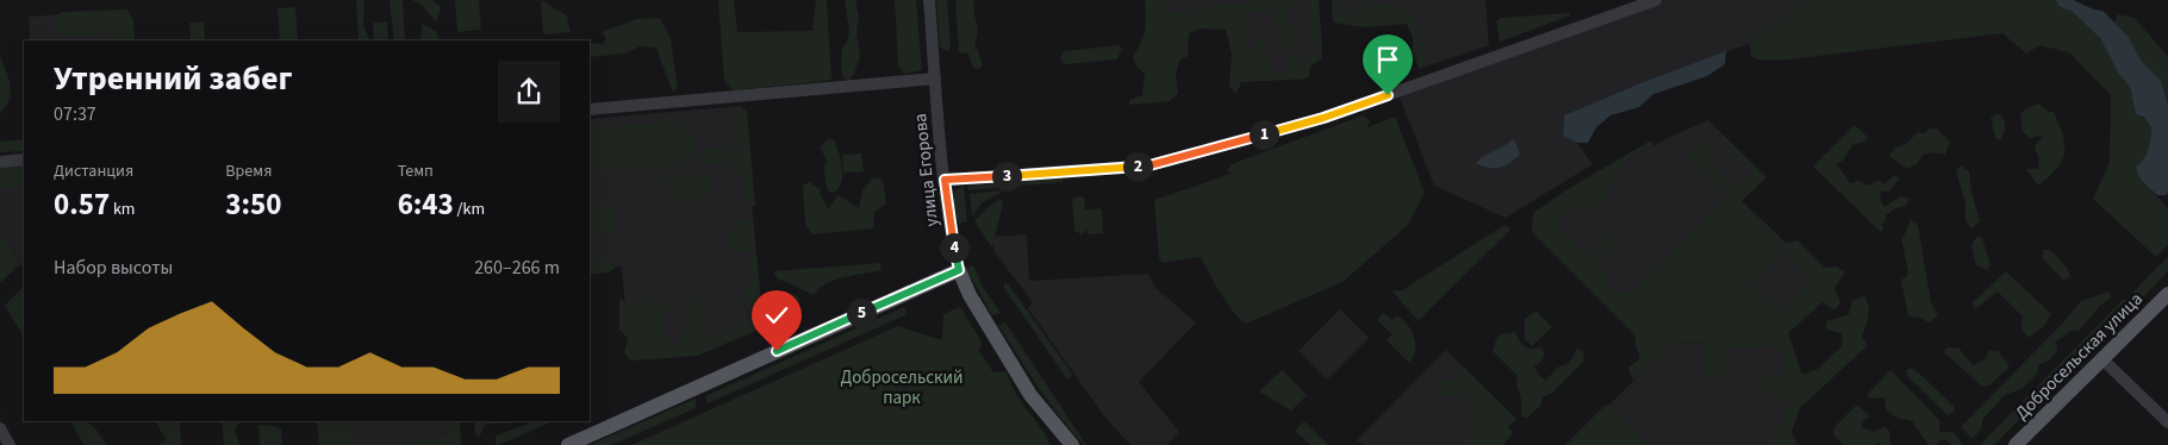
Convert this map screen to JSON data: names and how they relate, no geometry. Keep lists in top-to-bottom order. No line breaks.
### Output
{"streets":{"main road":["улица Егорова","Добросельская улица"]},"parks":["Добросельский парк"],"page":{"heading":["Утренний забег","07:37"],"pins":["1","2","3","4","5"],"stats":[["Дистанция","0.57 km"],["Время","3:50"],["Темп","6:43 /km"]],"chart":["Набор высоты","260–266 m"]}}
